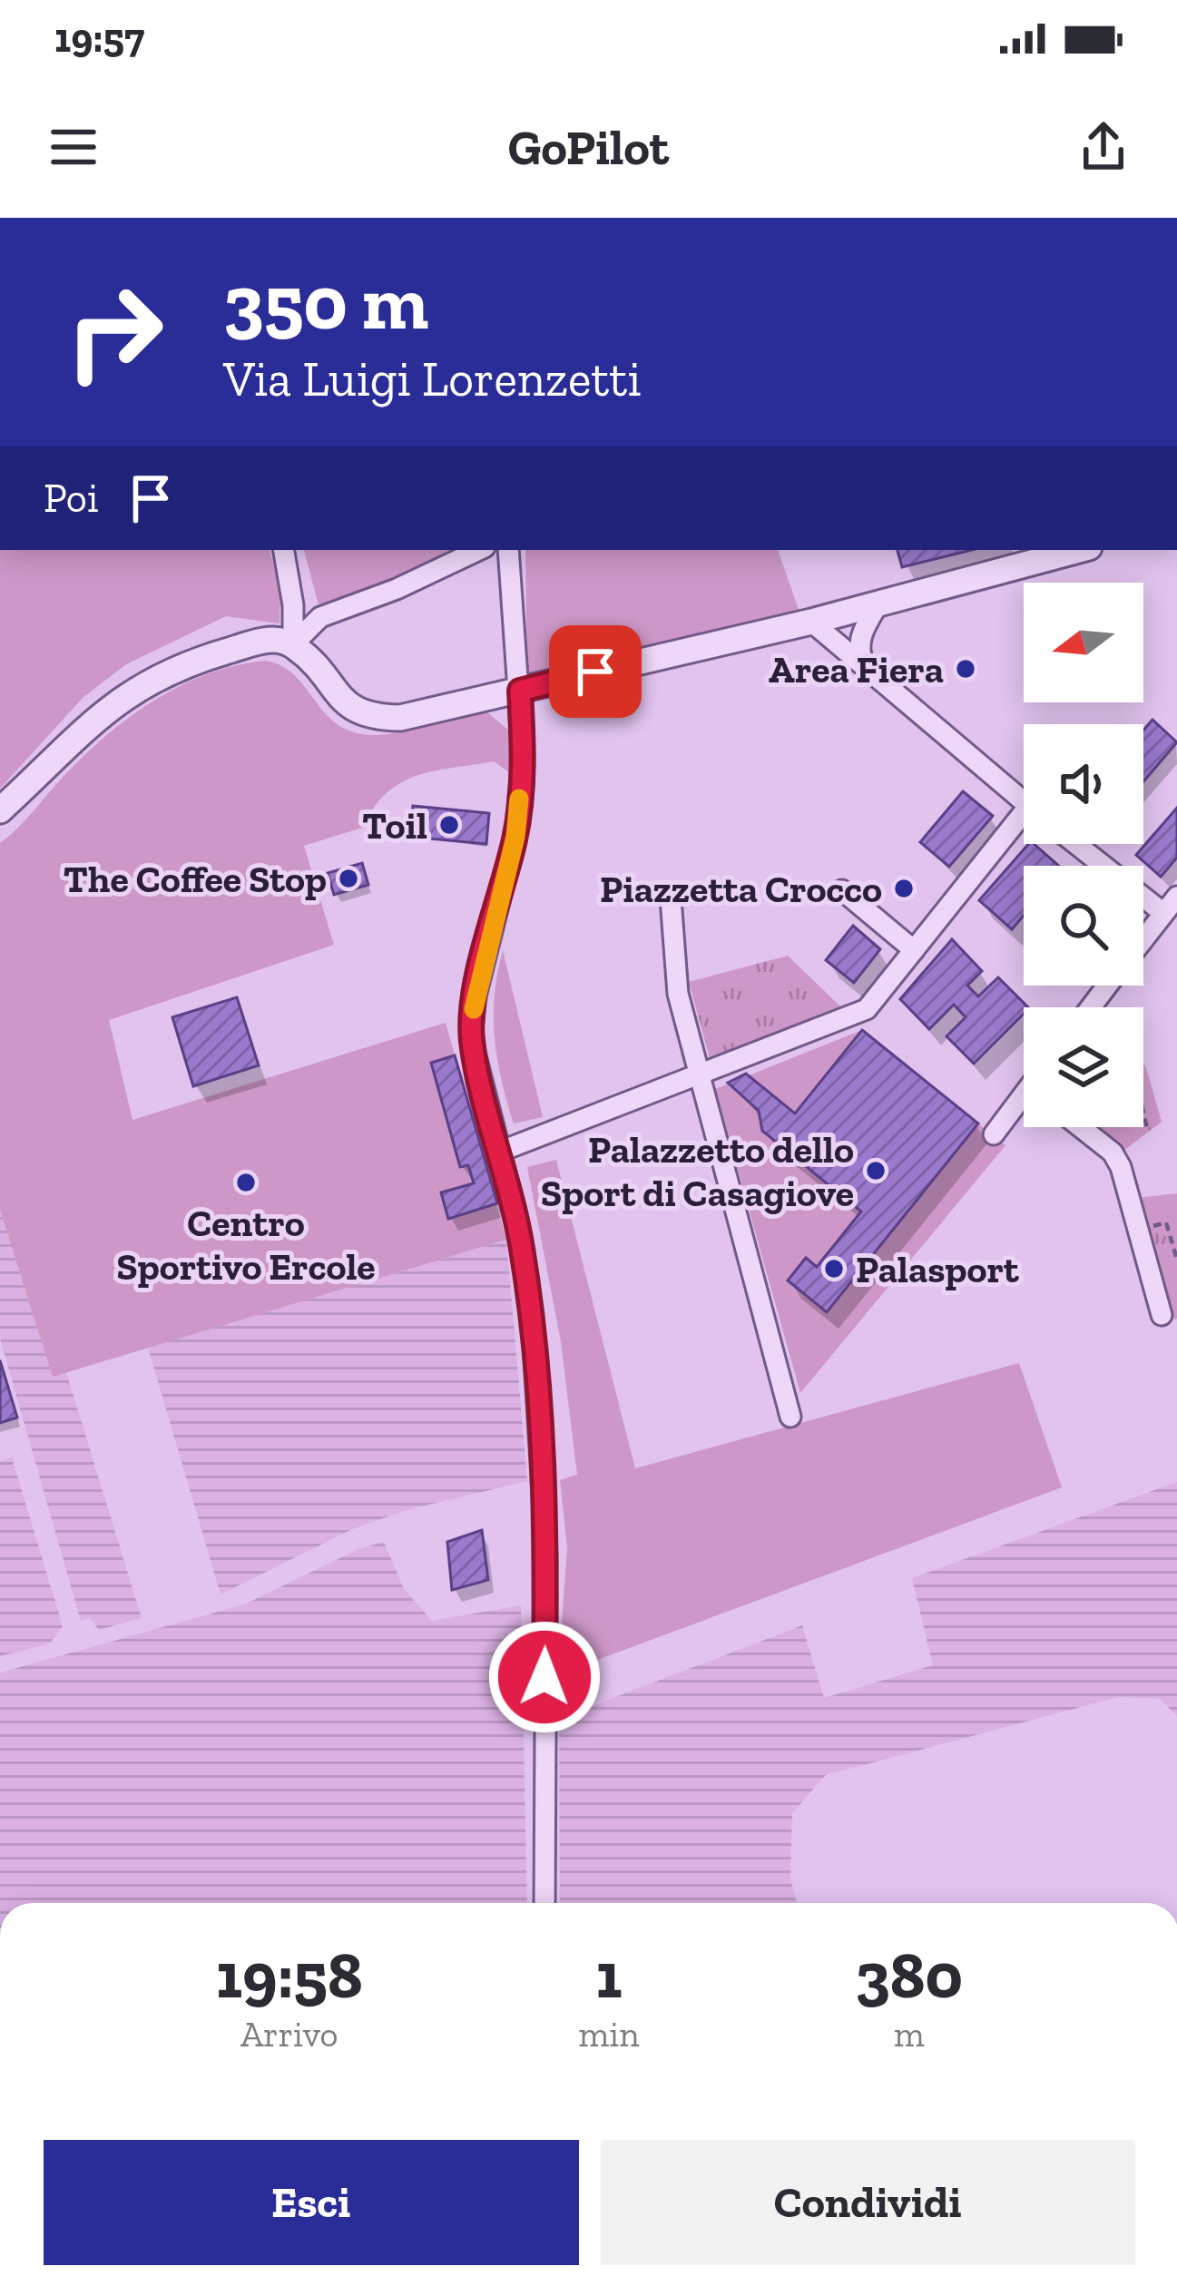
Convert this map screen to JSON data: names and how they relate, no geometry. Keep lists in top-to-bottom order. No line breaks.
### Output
{"places":["Area Fiera","Toil","The Coffee Stop","Piazzetta Crocco","Palazzetto dello Sport di Casagiove","Centro Sportivo Ercole","Palasport"],"north":"left","page":{"status":"19:57","header":"GoPilot","turn":["350 m","Via Luigi Lorenzetti"],"then":"Poi","eta":["19:58","Arrivo","1","min","380","m"],"buttons":["Esci","Condividi"]}}
